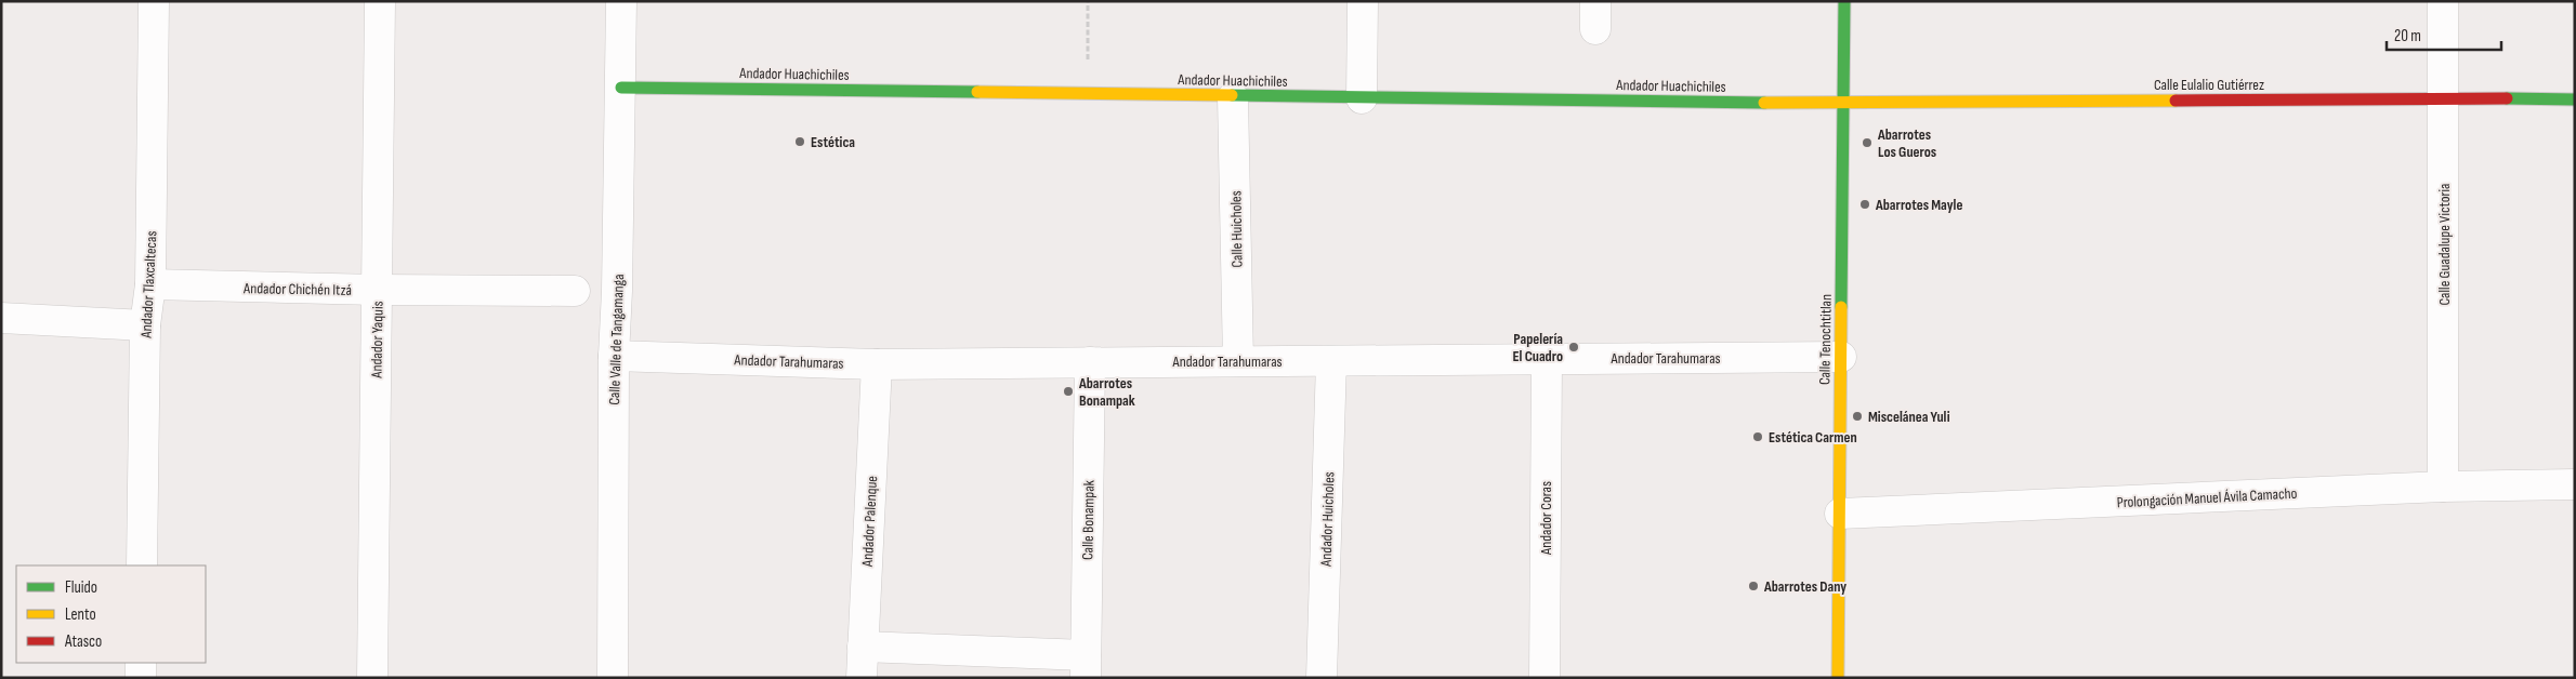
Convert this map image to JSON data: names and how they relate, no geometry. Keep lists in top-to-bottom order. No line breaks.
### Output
{"streets":{"street":["Andador Huachichiles","Calle Eulalio Gutiérrez","Calle Huicholes","Calle Guadalupe Victoria","Andador Tlaxcaltecas","Andador Chichén Itzá","Andador Yaquis","Calle Valle de Tangamanga","Calle Tenochtitlan","Andador Tarahumaras","Prolongación Manuel Ávila Camacho","Andador Coras","Andador Huicholes","Calle Bonampak","Andador Palenque"]},"crossings":[["Andador Huachichiles","Calle Eulalio Gutiérrez"],["Andador Huachichiles","Calle Huicholes"],["Andador Huachichiles","Calle Valle de Tangamanga"],["Andador Huachichiles","Calle Tenochtitlan"],["Calle Eulalio Gutiérrez","Calle Guadalupe Victoria"],["Calle Eulalio Gutiérrez","Calle Tenochtitlan"],["Calle Huicholes","Andador Tarahumaras"],["Calle Guadalupe Victoria","Prolongación Manuel Ávila Camacho"],["Andador Tlaxcaltecas","Andador Chichén Itzá"],["Andador Chichén Itzá","Andador Yaquis"],["Calle Valle de Tangamanga","Andador Tarahumaras"],["Calle Tenochtitlan","Andador Tarahumaras"],["Calle Tenochtitlan","Prolongación Manuel Ávila Camacho"],["Andador Tarahumaras","Andador Coras"],["Andador Tarahumaras","Andador Huicholes"],["Andador Tarahumaras","Calle Bonampak"],["Andador Tarahumaras","Andador Palenque"]],"places":["Estética","Abarrotes Los Gueros","Abarrotes Mayle","Papelería El Cuadro","Abarrotes Bonampak","Miscelánea Yuli","Estética Carmen","Abarrotes Dany"],"legend":["Fluido","Lento","Atasco"],"scale_bar":"20 m"}
